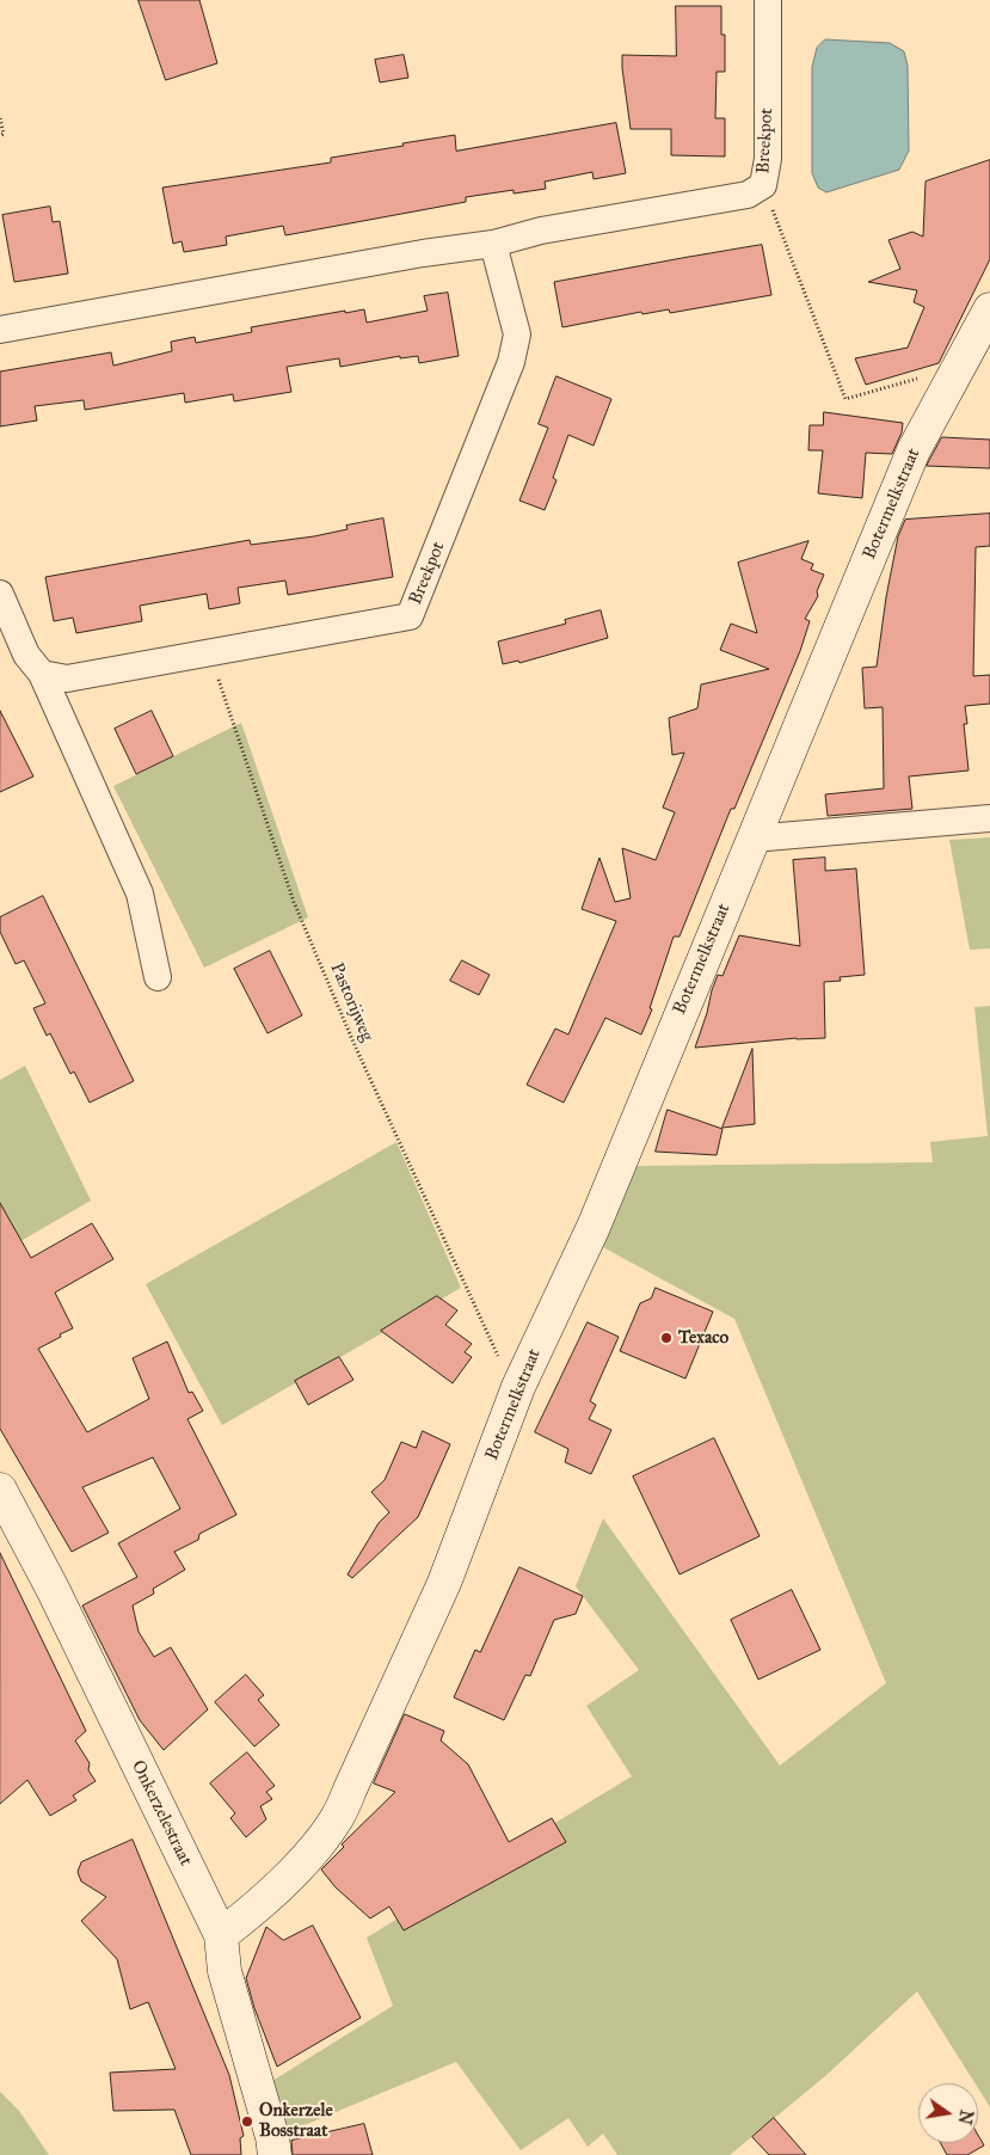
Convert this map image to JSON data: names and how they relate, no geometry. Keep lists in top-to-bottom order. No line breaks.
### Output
{"streets":{"street":["Breekpot","Botermelkstraat","Onkerzelestraat"],"path":["Pastorijweg"]},"crossings":[["Breekpot","Pastorijweg"],["Botermelkstraat","Onkerzelestraat"]],"places":["Texaco","Onkerzele Bosstraat"],"north":"right"}
